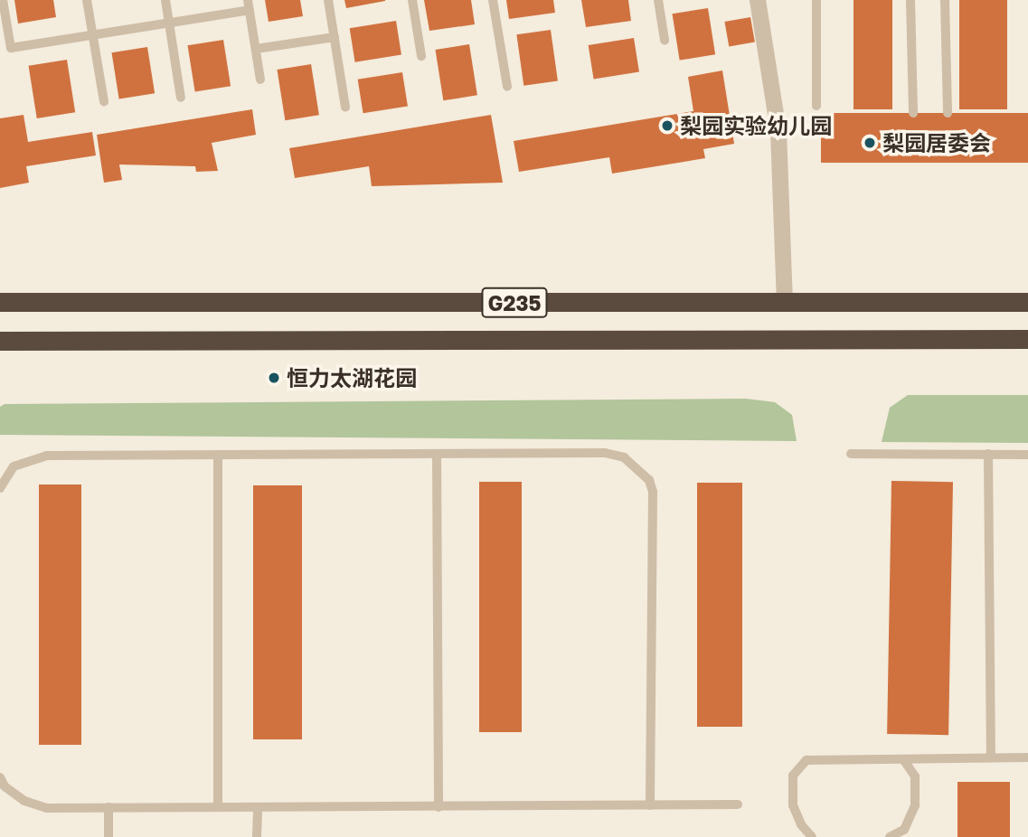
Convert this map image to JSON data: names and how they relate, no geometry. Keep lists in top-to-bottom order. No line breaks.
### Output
{"streets":{"highway":["G235"]},"places":["梨园实验幼儿园","梨园居委会","恒力太湖花园"]}
